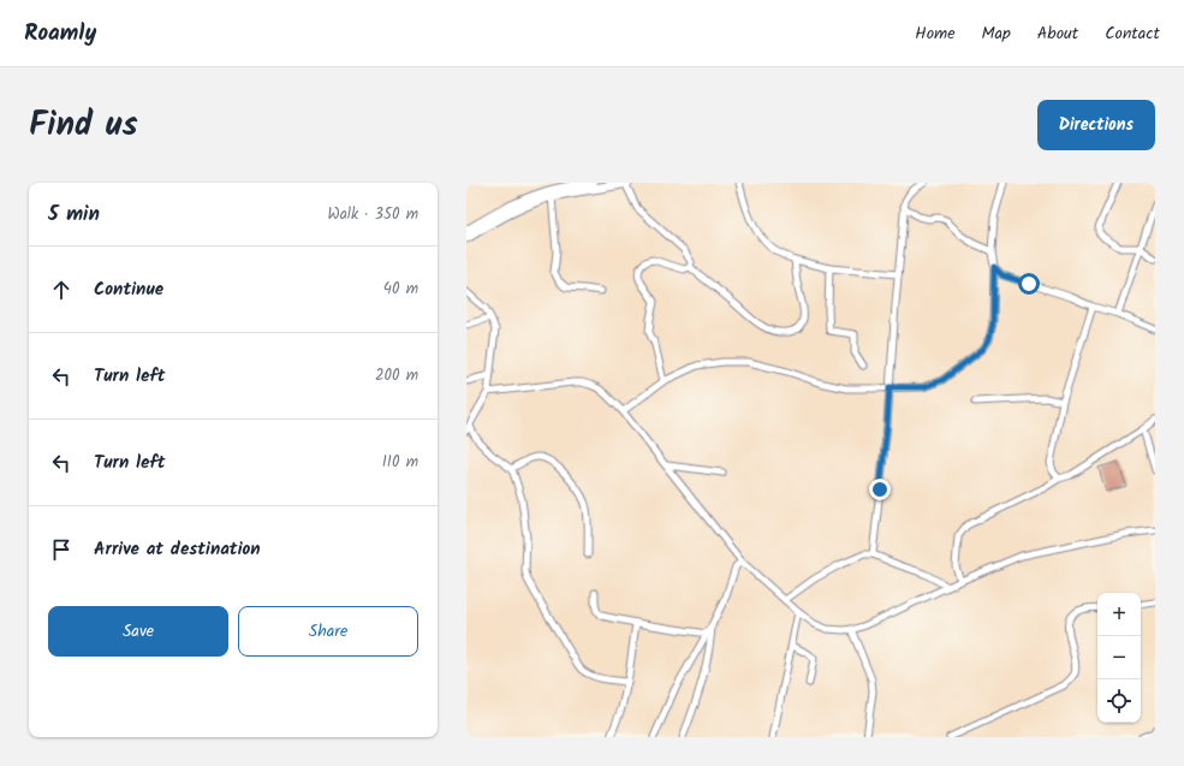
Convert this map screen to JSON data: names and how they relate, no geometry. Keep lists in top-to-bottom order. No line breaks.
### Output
{"page":{"header":"Roamly","nav":["Home","Map","About","Contact"],"title":"Find us","buttons":["Directions",["Save","Share"]],"heading":["5 min","Walk · 350 m"],"list":[["Continue","40 m"],["Turn left","200 m"],["Turn left","110 m"],"Arrive at destination"],"map_buttons":["+","−"]}}
